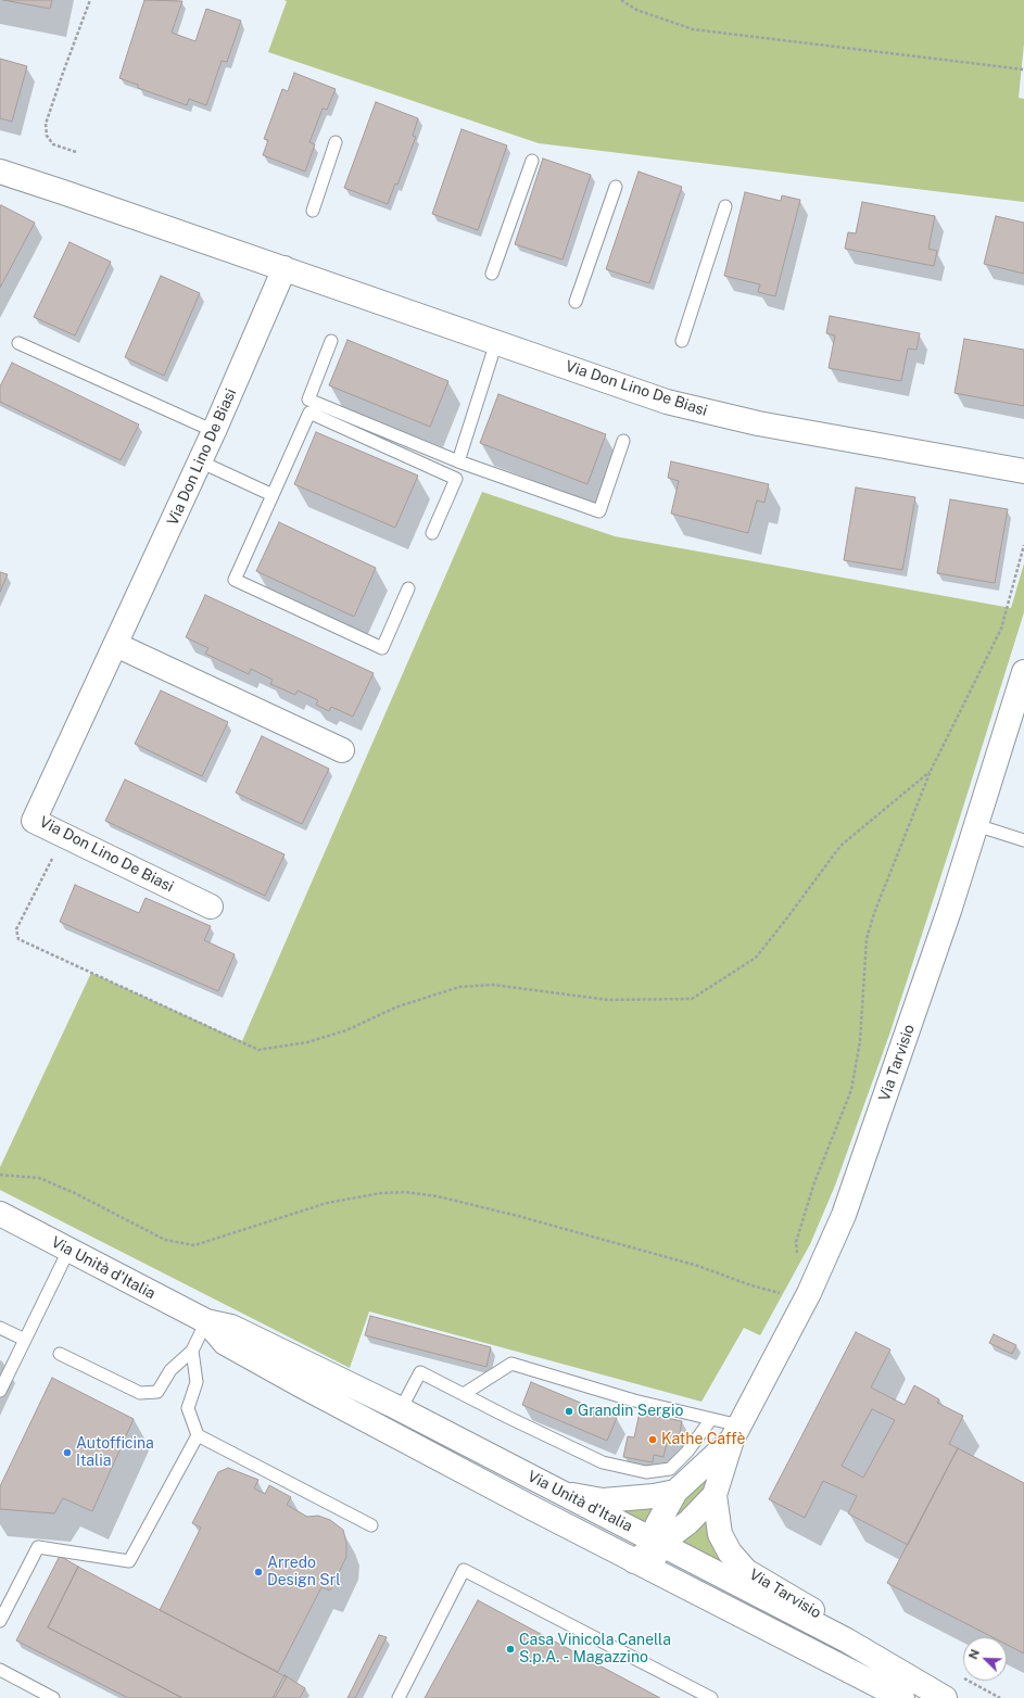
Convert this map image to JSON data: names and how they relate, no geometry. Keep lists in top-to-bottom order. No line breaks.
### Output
{"streets":{"street":["Via Don Lino De Biasi","Via Tarvisio","Via Unità d'Italia"]},"crossings":[["Via Tarvisio","Via Unità d'Italia"]],"places":["Grandin Sergio","Kathe Caffè","Autofficina Italia","Arredo Design Srl","Casa Vinicola Canella S.p.A. - Magazzino"],"north":"top left"}
